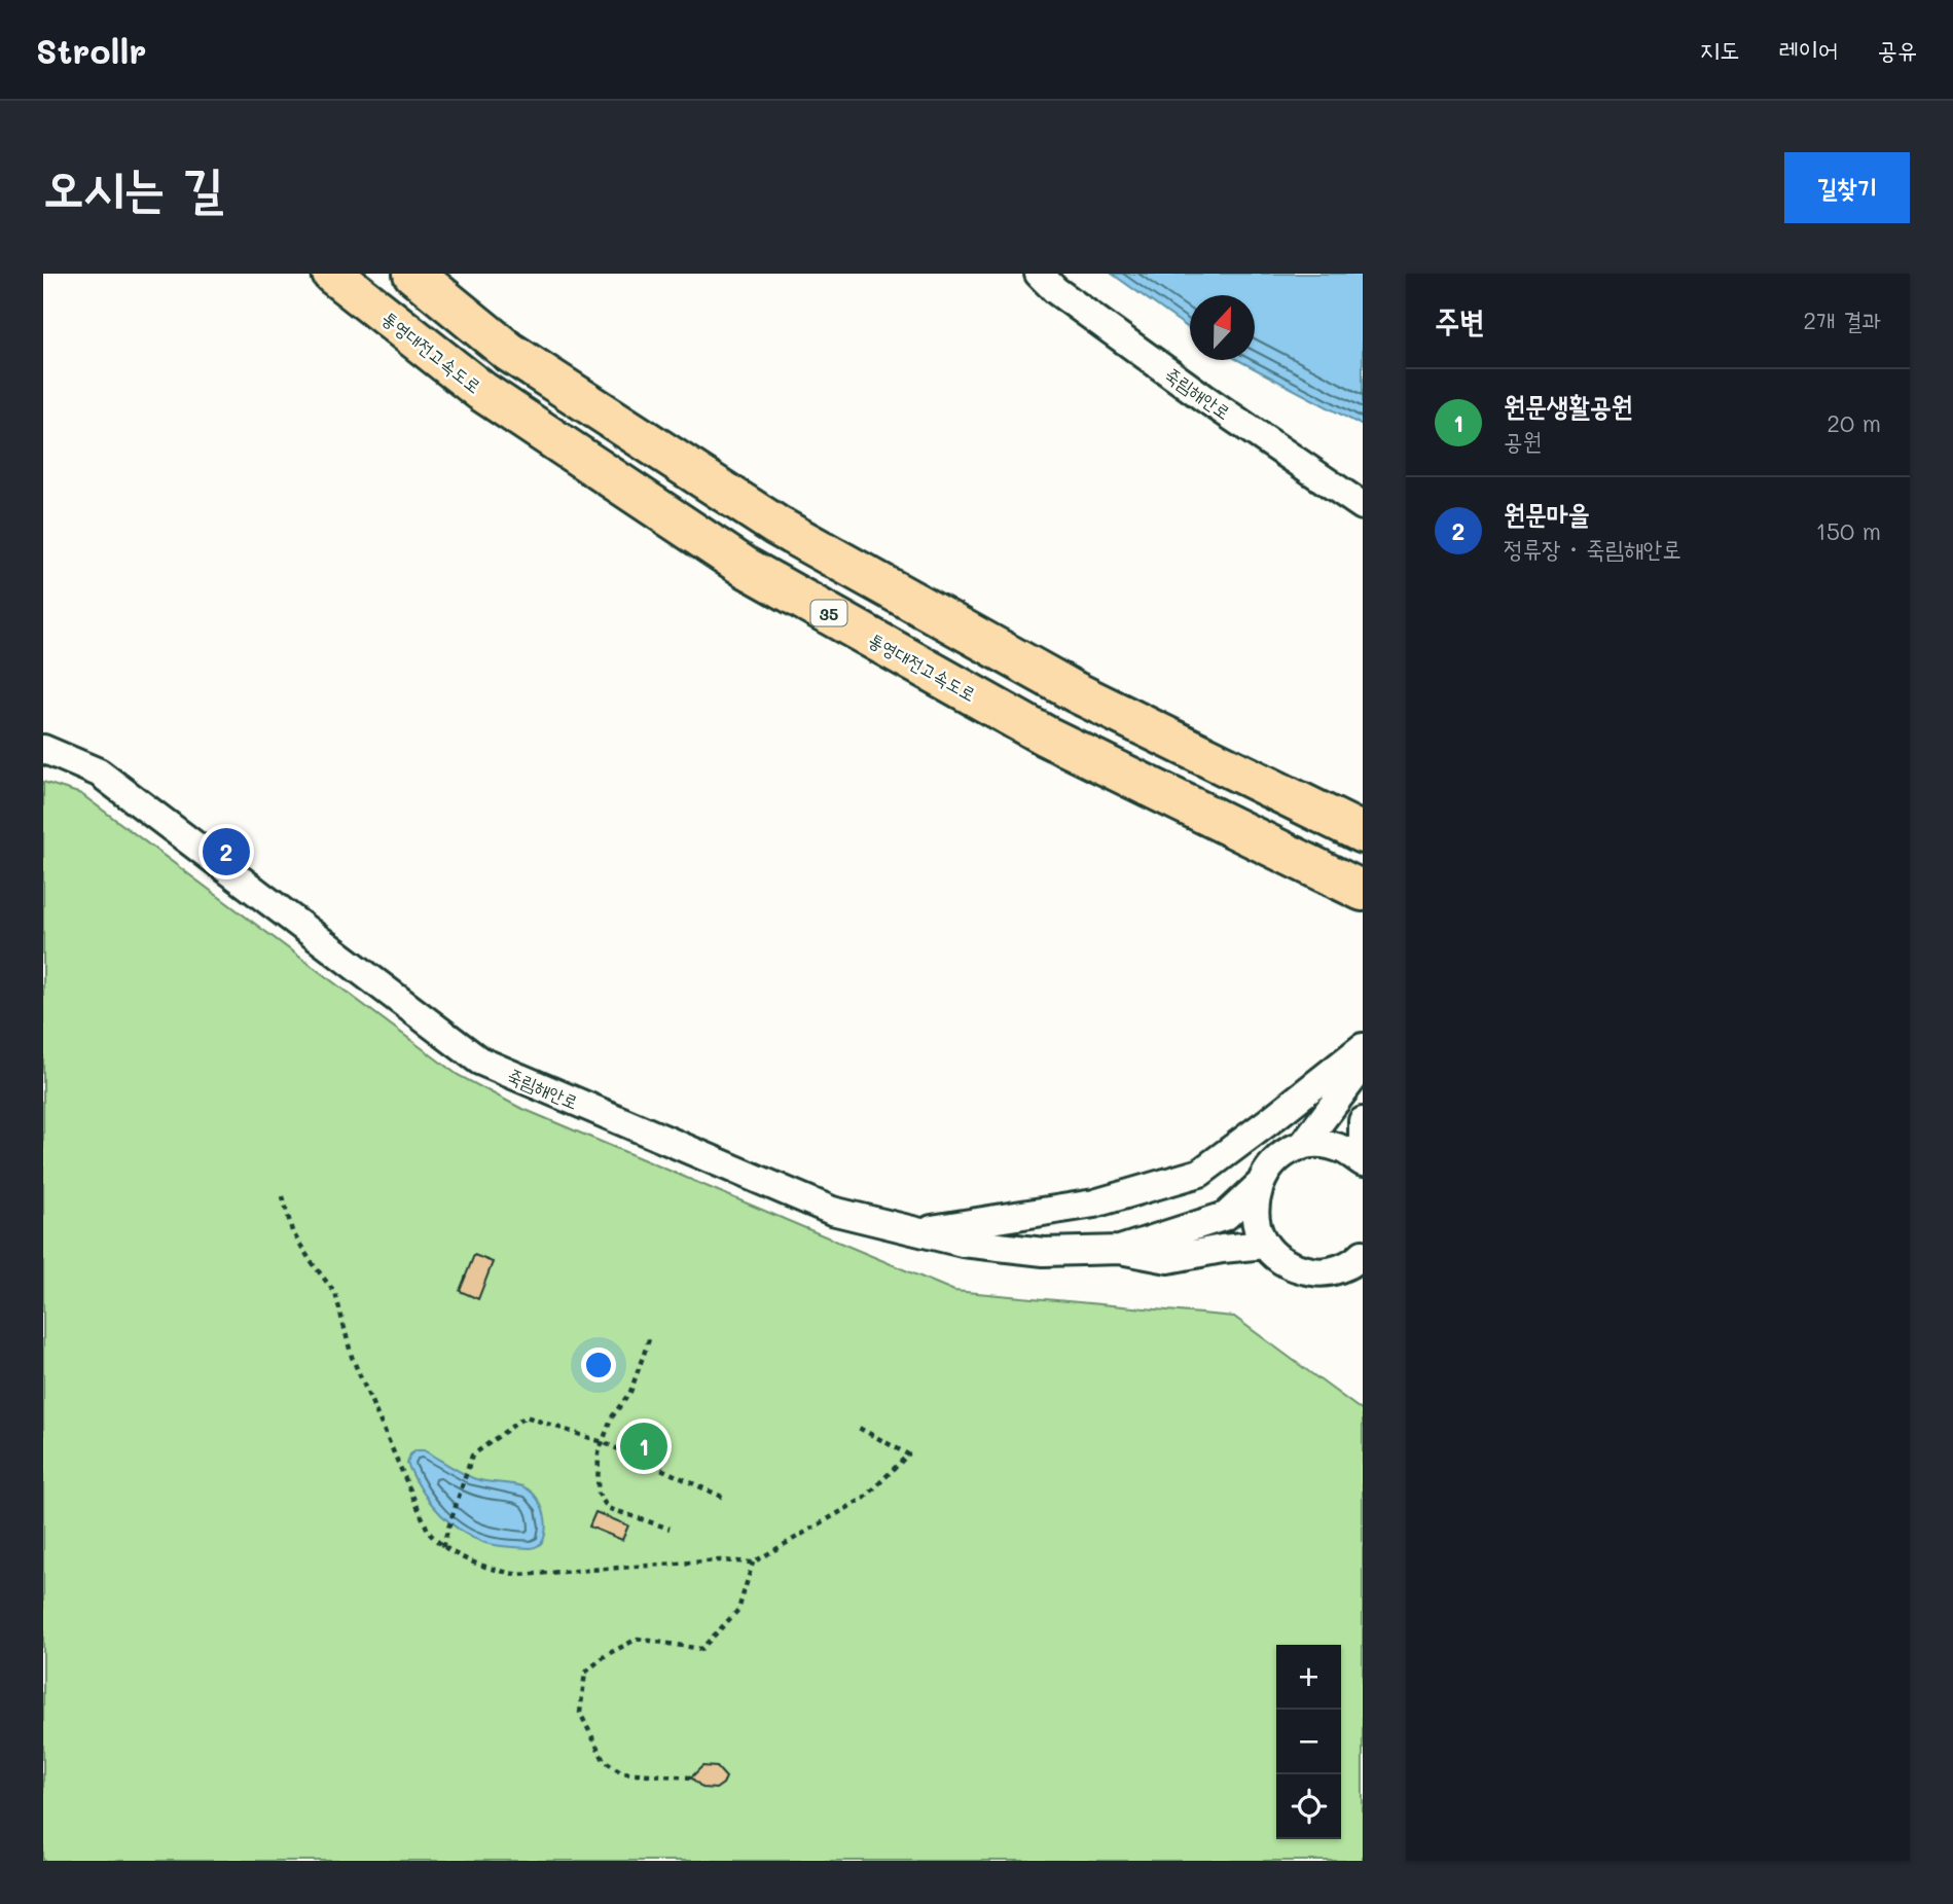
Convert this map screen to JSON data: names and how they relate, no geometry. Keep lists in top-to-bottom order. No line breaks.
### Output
{"streets":{"highway":["통영대전고속도로","35"],"street":["죽림해안로"]},"north":"top","page":{"header":"Strollr","nav":["지도","레이어","공유"],"buttons":"길찾기","title":"오시는 길","heading":["주변","2개 결과"],"list":[{"mark":"1","name":"원문생활공원","note":"공원","value":"20 m"},{"mark":"2","name":"원문마을","note":"정류장 · 죽림해안로","value":"150 m"}],"pins":["2","1"],"map_buttons":["+","−"]}}
